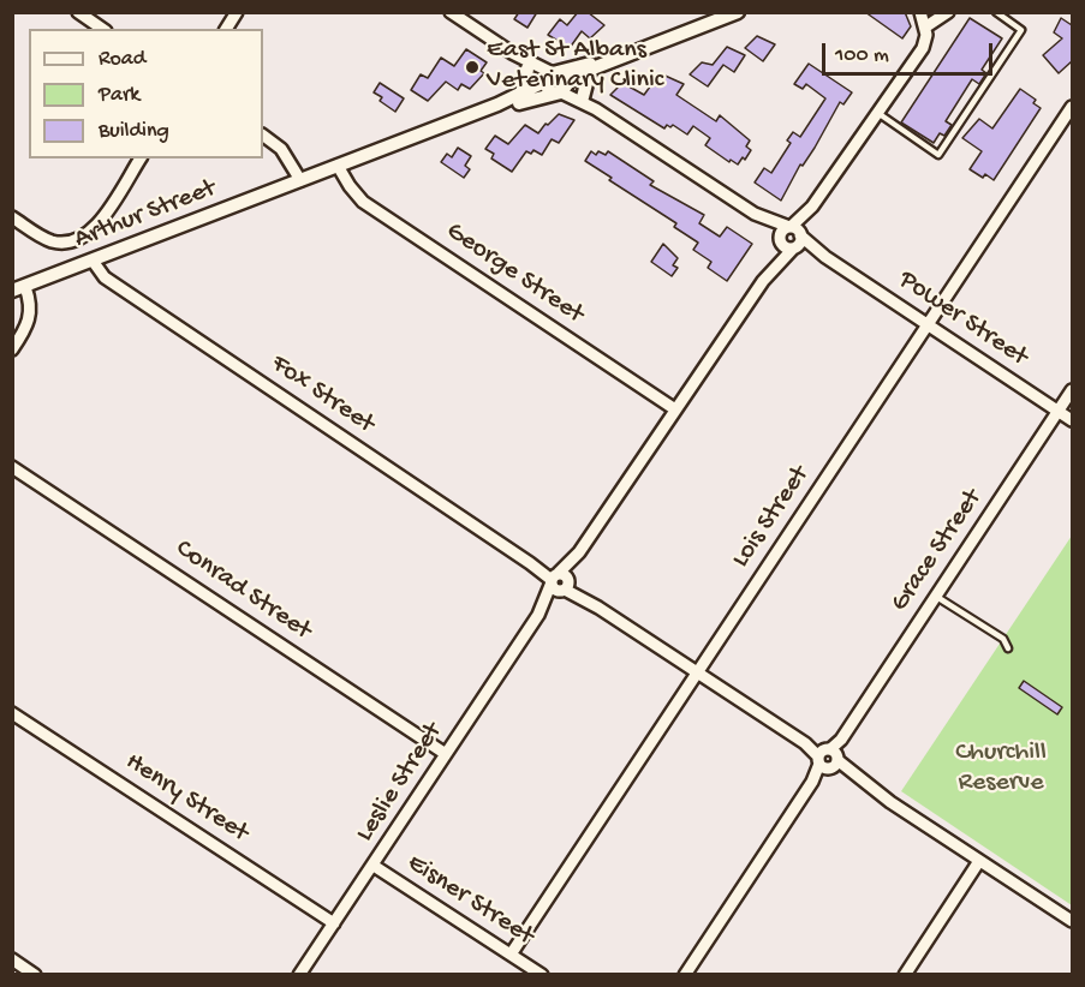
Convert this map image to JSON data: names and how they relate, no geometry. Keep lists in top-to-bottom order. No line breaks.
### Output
{"streets":{"street":["Arthur Street","George Street","Power Street","Fox Street","Lois Street","Grace Street","Conrad Street","Leslie Street","Henry Street","Eisner Street"]},"crossings":[["Arthur Street","George Street"],["Arthur Street","Power Street"],["Arthur Street","Fox Street"],["George Street","Leslie Street"],["Power Street","Lois Street"],["Power Street","Grace Street"],["Power Street","Leslie Street"],["Fox Street","Leslie Street"],["Lois Street","Eisner Street"],["Conrad Street","Leslie Street"],["Leslie Street","Henry Street"],["Leslie Street","Eisner Street"]],"parks":["Churchill Reserve"],"places":["East St Albans Veterinary Clinic"],"legend":["Road","Park","Building"],"scale_bar":"100 m"}
